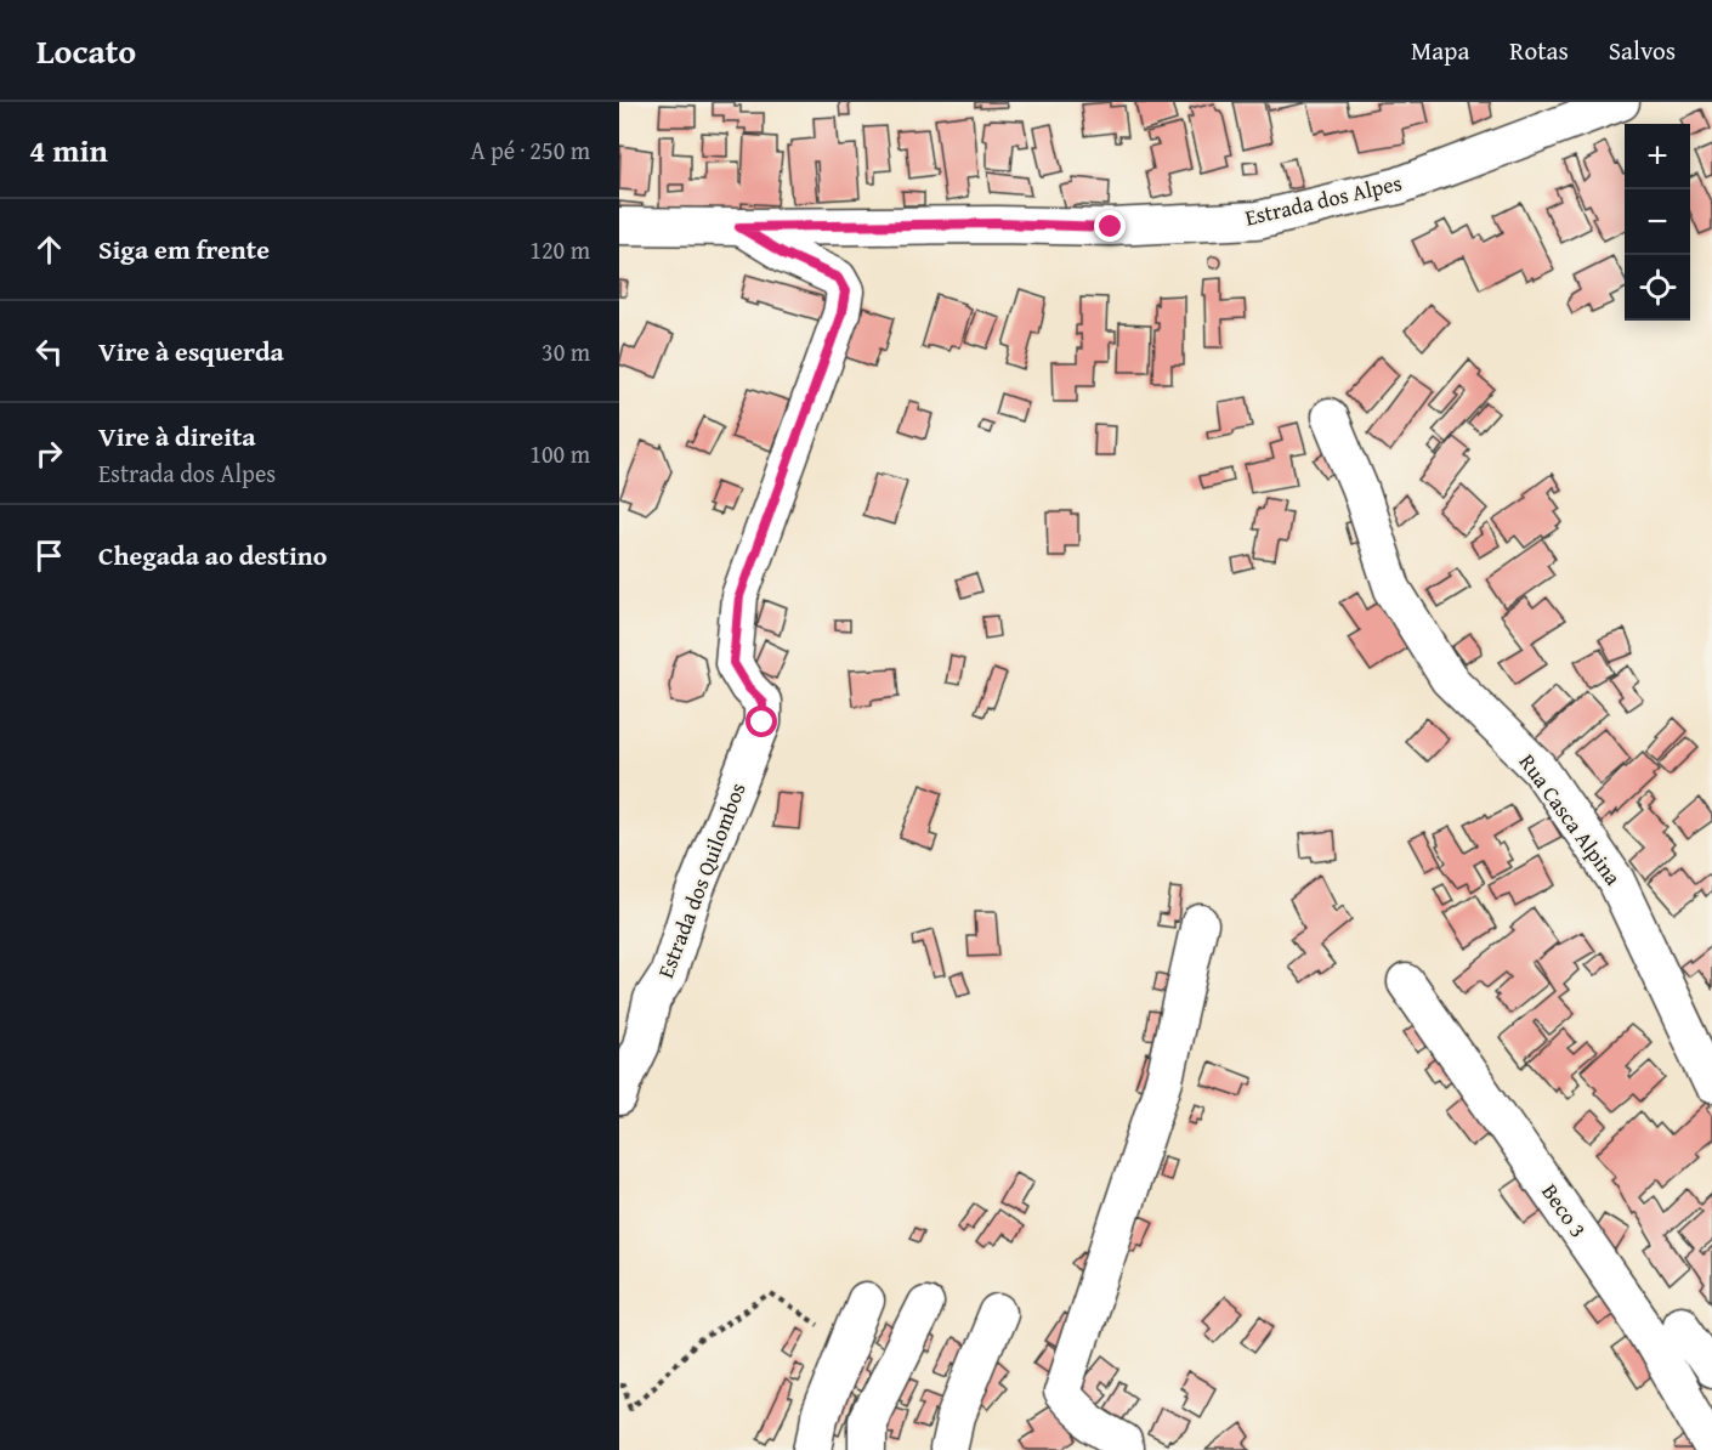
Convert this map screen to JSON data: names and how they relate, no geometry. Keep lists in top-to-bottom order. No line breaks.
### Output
{"streets":{"street":["Estrada dos Alpes","Rua Casca Alpina","Estrada dos Quilombos","Beco 3"]},"crossings":[["Estrada dos Alpes","Estrada dos Quilombos"]],"page":{"header":"Locato","nav":["Mapa","Rotas","Salvos"],"heading":["4 min","A pé · 250 m"],"map_buttons":["+","−"],"list":[["Siga em frente","120 m"],["Vire à esquerda","30 m"],["Vire à direita","Estrada dos Alpes","100 m"],"Chegada ao destino"]}}
